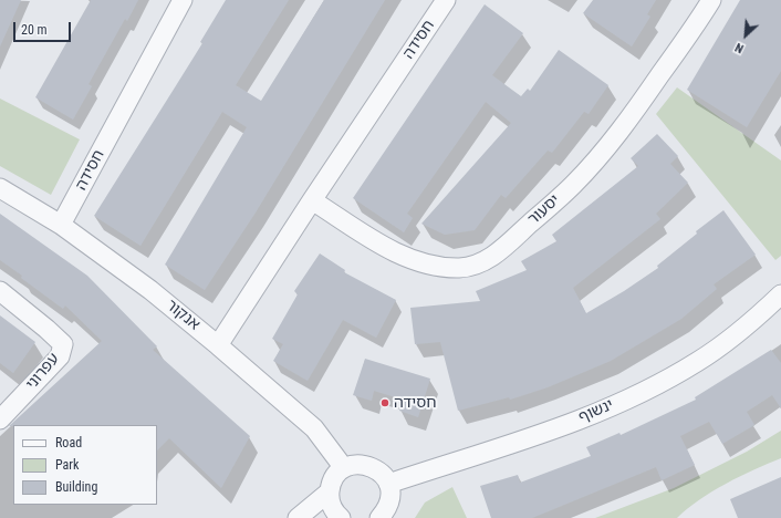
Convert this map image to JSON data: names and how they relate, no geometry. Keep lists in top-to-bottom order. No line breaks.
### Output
{"streets":{"street":["חסידה","יסעור","אנקור","עפרוני","ינשוף"]},"crossings":[["חסידה","יסעור"],["חסידה","אנקור"]],"places":["חסידה"],"legend":["Road","Park","Building"],"scale_bar":"20 m","north":"bottom left"}
